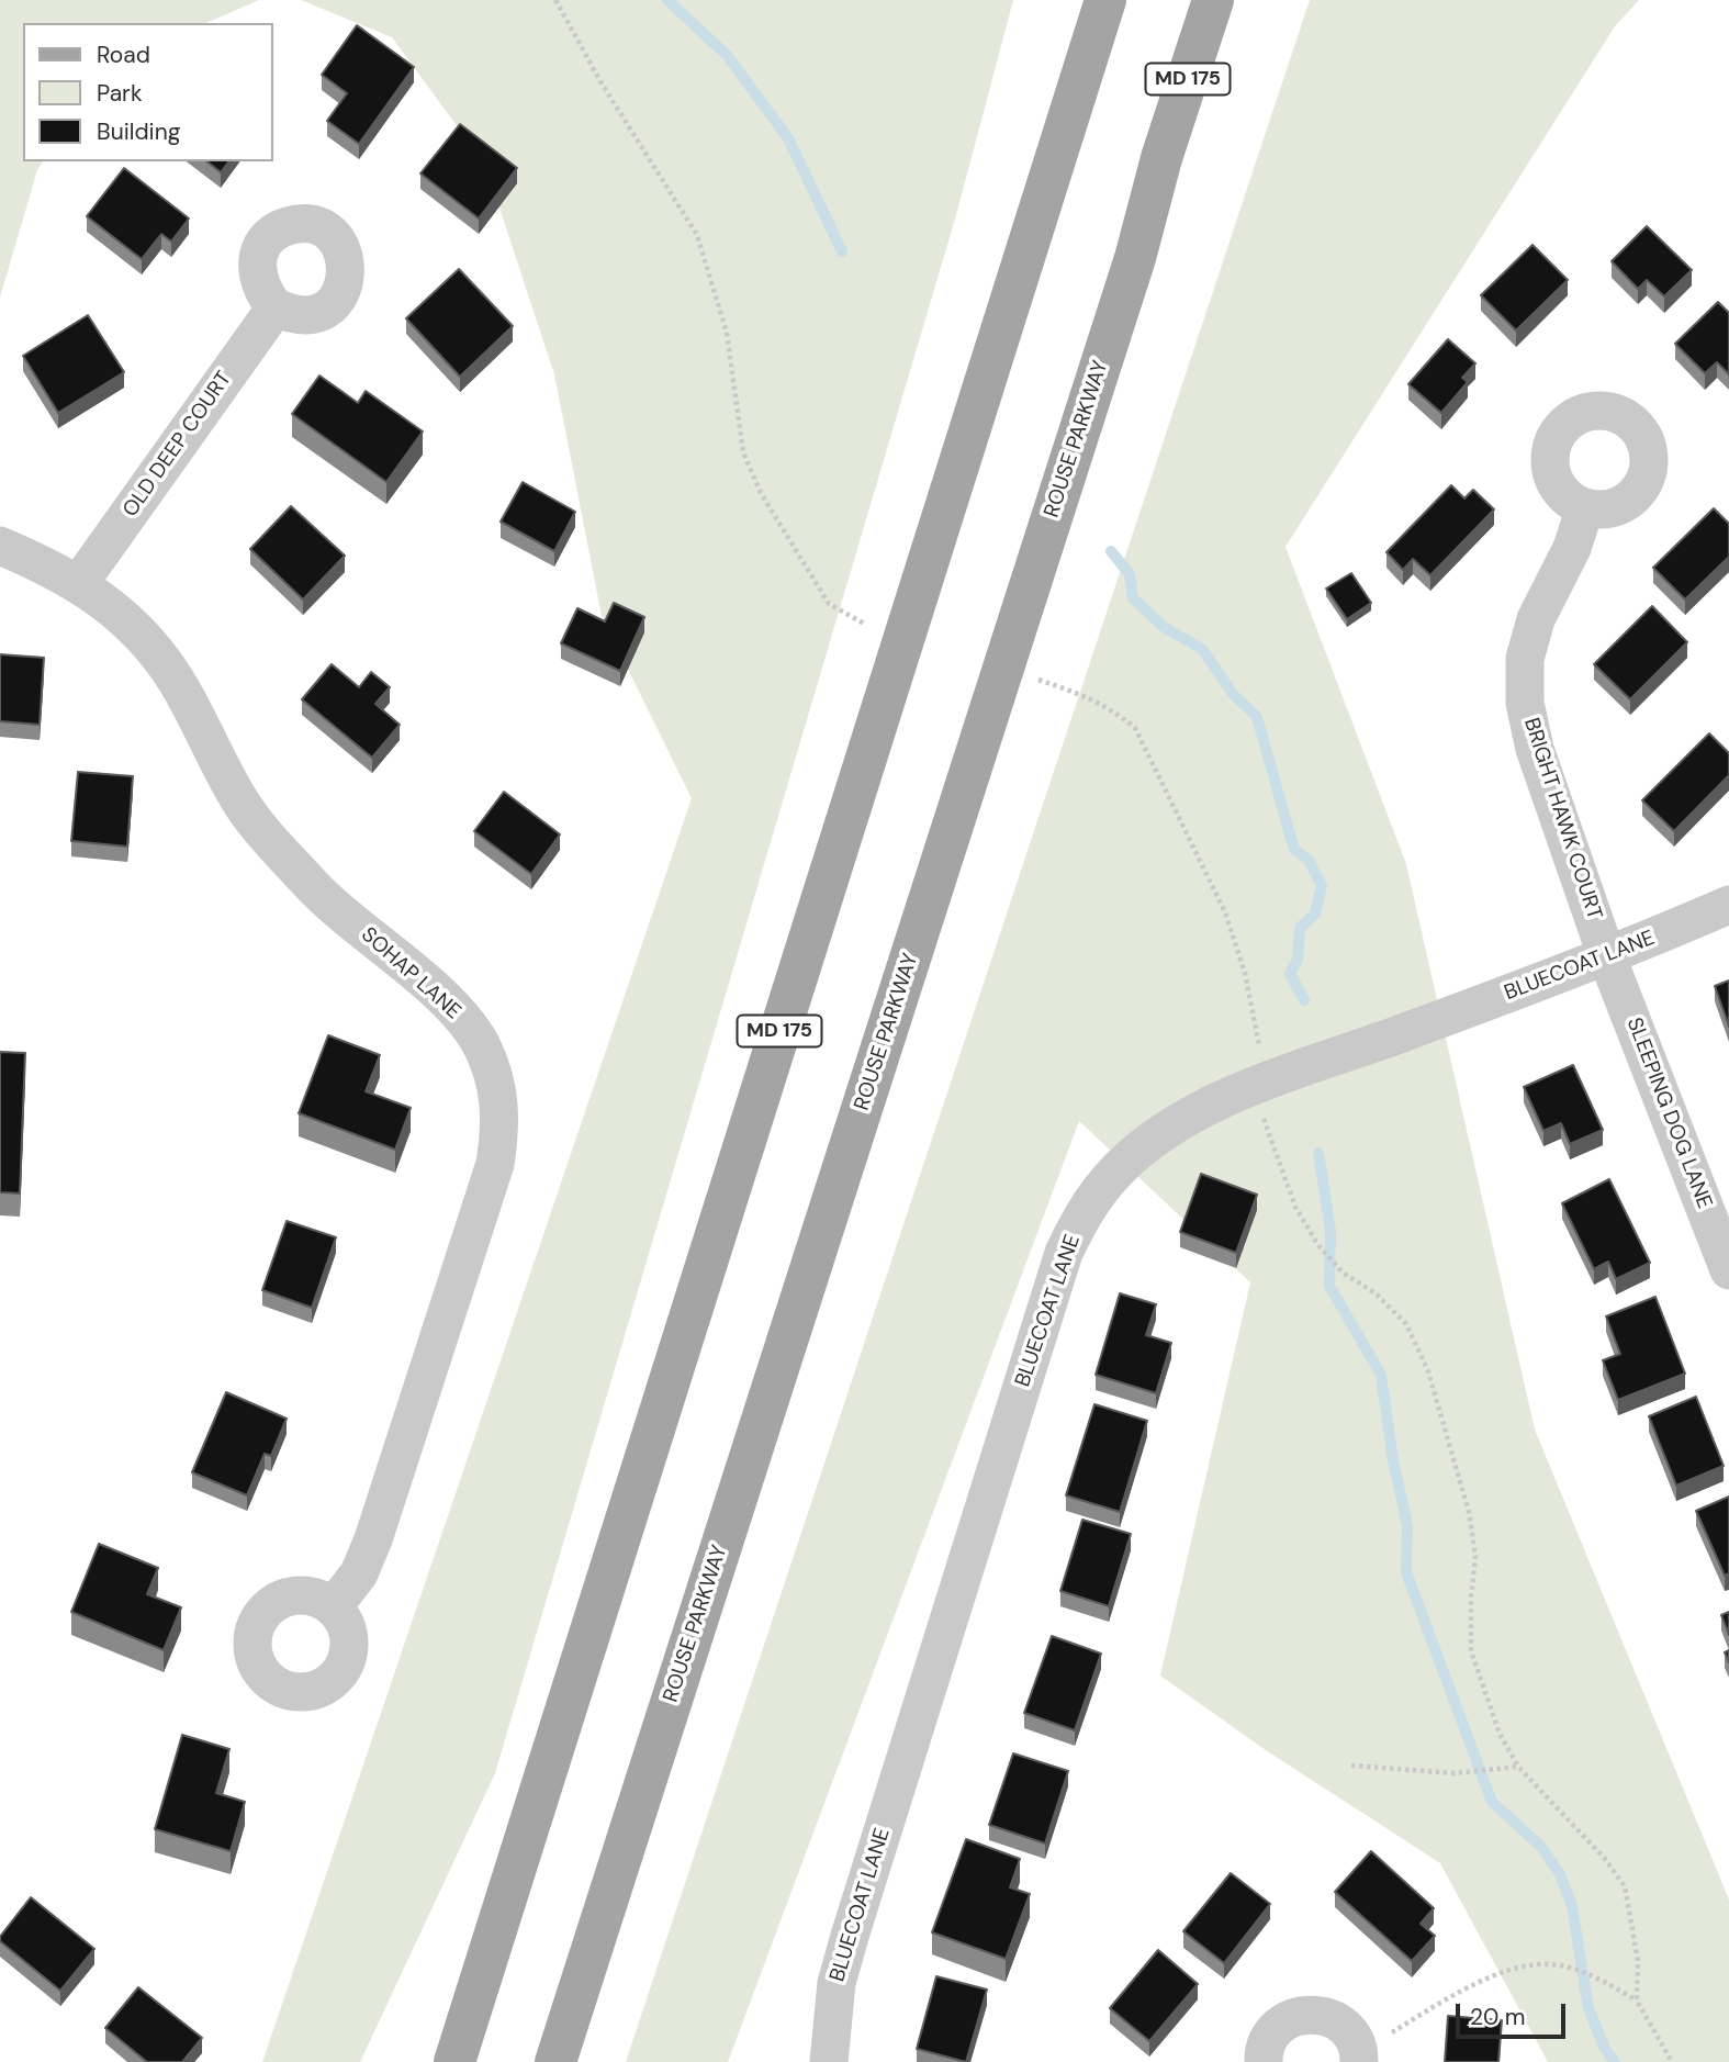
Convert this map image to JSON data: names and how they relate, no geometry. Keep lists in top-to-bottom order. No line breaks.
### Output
{"streets":{"main road":["MD 175","ROUSE PARKWAY"],"street":["OLD DEEP COURT","BRIGHT HAWK COURT","BLUECOAT LANE","SOHAP LANE","SLEEPING DOG LANE"]},"crossings":[["OLD DEEP COURT","SOHAP LANE"],["BRIGHT HAWK COURT","BLUECOAT LANE"],["BRIGHT HAWK COURT","SLEEPING DOG LANE"],["BLUECOAT LANE","SLEEPING DOG LANE"]],"legend":["Road","Park","Building"],"scale_bar":"20 m"}
